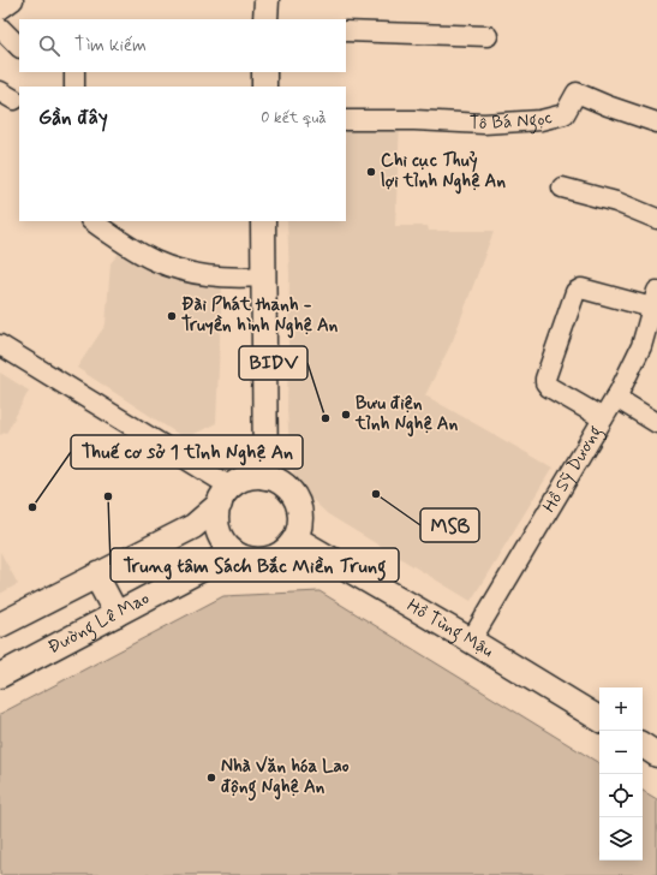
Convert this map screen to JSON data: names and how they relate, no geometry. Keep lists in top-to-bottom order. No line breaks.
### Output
{"streets":{"main road":["Đường Lê Mao","Hồ Tùng Mậu"],"street":["Tô Bá Ngọc","Hồ Sỹ Dương"]},"crossings":[["Hồ Sỹ Dương","Hồ Tùng Mậu"],["Đường Lê Mao","Hồ Tùng Mậu"]],"places":["Chi cục Thuỷ lợi tỉnh Nghệ An","Đài Phát thanh - Truyền hình Nghệ An","Bưu điện tỉnh Nghệ An","BIDV","MSB","Trung tâm Sách Bắc Miền Trung","Thuế cơ sở 1 tỉnh Nghệ An","Nhà Văn hóa Lao động Nghệ An"],"page":{"search":"Tìm kiếm","heading":["Gần đây","0 kết quả"],"map_buttons":["+","−"]}}
